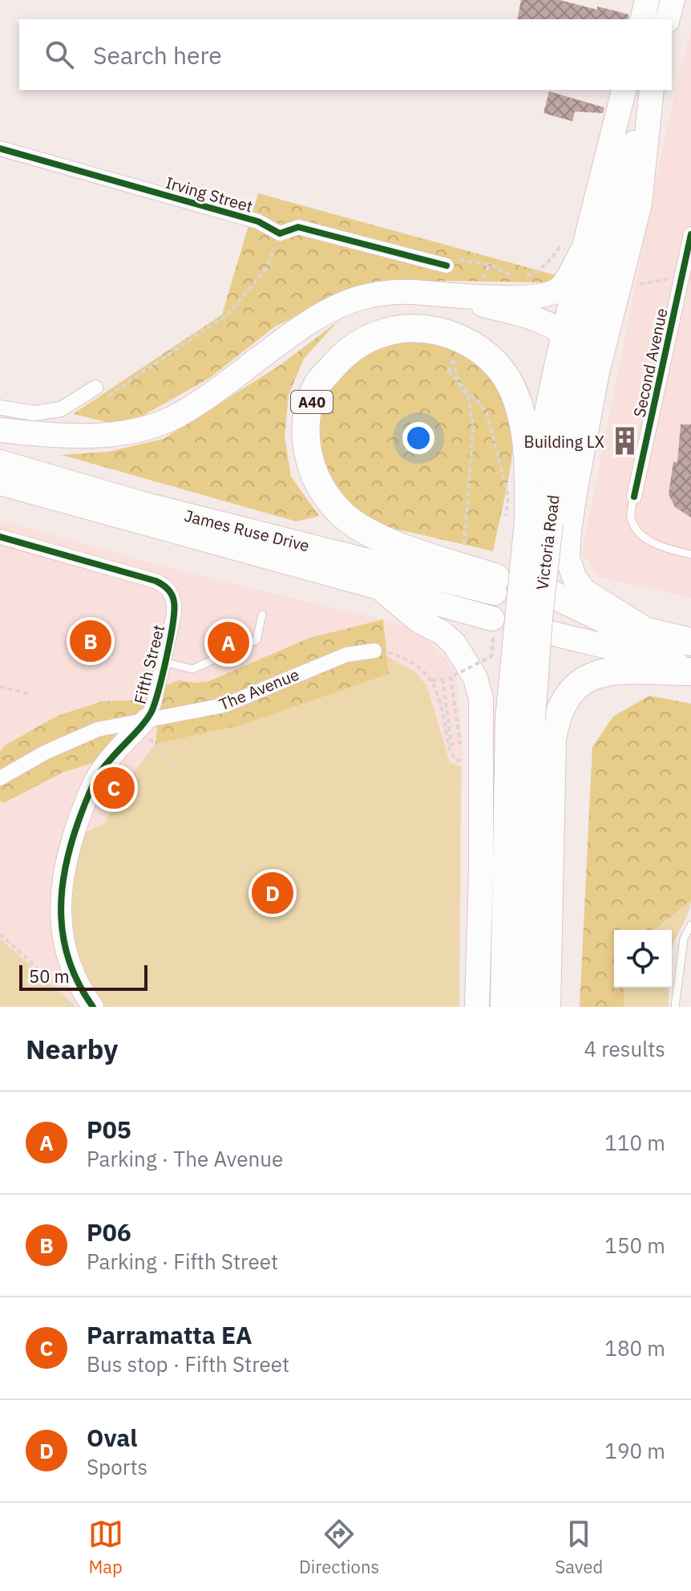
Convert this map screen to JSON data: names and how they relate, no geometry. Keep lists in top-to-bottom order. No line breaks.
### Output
{"streets":{"highway":["A40","Victoria Road"],"main road":["James Ruse Drive"],"street":["Irving Street","Second Avenue","Fifth Street","The Avenue"]},"crossings":[["A40","James Ruse Drive"],["A40","Victoria Road"],["Fifth Street","The Avenue"]],"places":{"building":["Building LX"]},"scale_bar":"50 m","page":{"search":"Search here","pins":["B","A","C","D"],"scale":"50 m","heading":["Nearby","4 results"],"list":[{"mark":"A","name":"P05","note":"Parking · The Avenue","value":"110 m"},{"mark":"B","name":"P06","note":"Parking · Fifth Street","value":"150 m"},{"mark":"C","name":"Parramatta EA","note":"Bus stop · Fifth Street","value":"180 m"},{"mark":"D","name":"Oval","note":"Sports","value":"190 m"}],"nav":["Map","Directions","Saved"]}}
